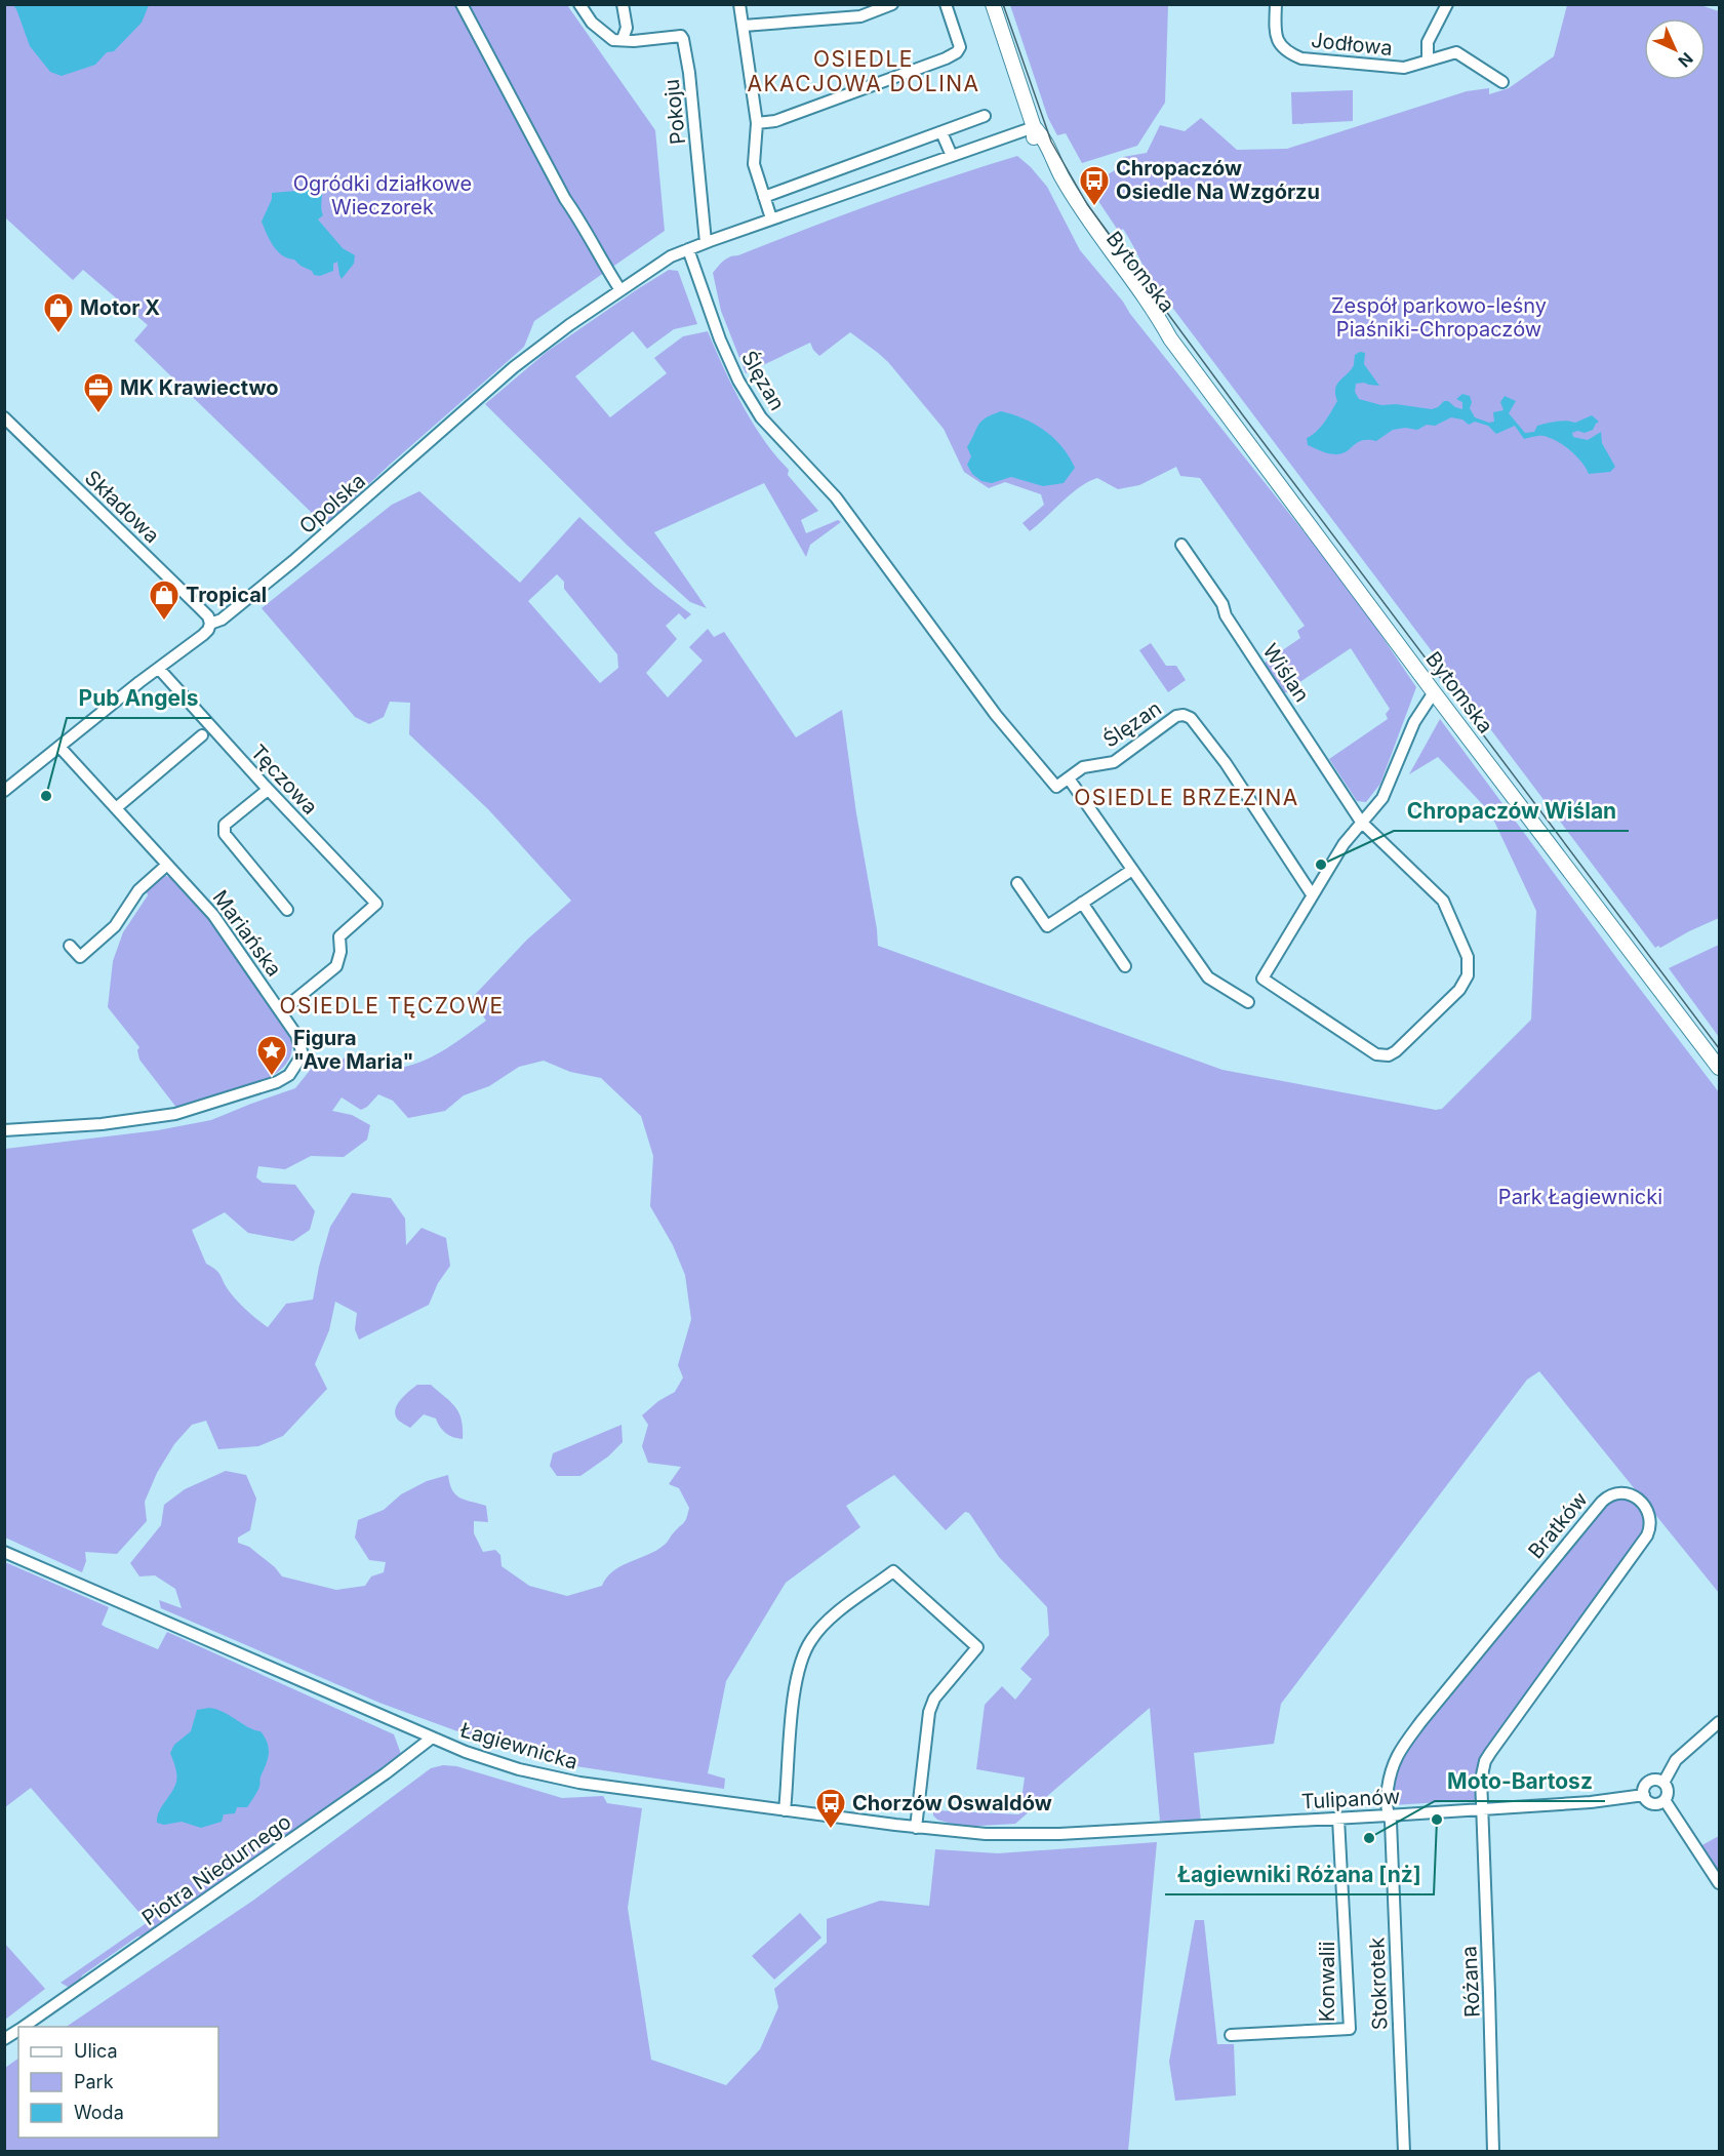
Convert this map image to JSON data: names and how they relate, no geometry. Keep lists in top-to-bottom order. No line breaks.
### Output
{"streets":{"main road":["Bytomska"],"street":["Jodłowa","Pokoju","Ślęzan","Opolska","Składowa","Wiślan","Tęczowa","Mariańska","Bratków","Łagiewnicka","Tulipanów","Piotra Niedurnego","Konwalii","Różana","Stokrotek"]},"crossings":[["Ślęzan","Opolska"],["Ślęzan","Wiślan"],["Opolska","Składowa"],["Opolska","Tęczowa"],["Opolska","Mariańska"],["Tęczowa","Mariańska"],["Bratków","Tulipanów"],["Bratków","Różana"],["Bratków","Stokrotek"],["Łagiewnicka","Tulipanów"],["Łagiewnicka","Piotra Niedurnego"],["Tulipanów","Konwalii"],["Tulipanów","Różana"],["Tulipanów","Stokrotek"]],"districts":["OSIEDLE AKACJOWA DOLINA","OSIEDLE BRZEZINA","OSIEDLE TĘCZOWE"],"parks":["Ogródki działkowe Wieczorek","Zespół parkowo-leśny Piaśniki-Chropaczów","Park Łagiewnicki"],"places":{"bus stop":["Chropaczów Osiedle Na Wzgórzu","Chorzów Oswaldów"],"shop":["Motor X","Tropical"],"office":["MK Krawiectwo"],"other":["Pub Angels","Chropaczów Wiślan","Łagiewniki Różana [nż]","Moto-Bartosz"],"place":["Figura \"Ave Maria\""]},"legend":["Ulica","Park","Woda"],"north":"bottom right"}
